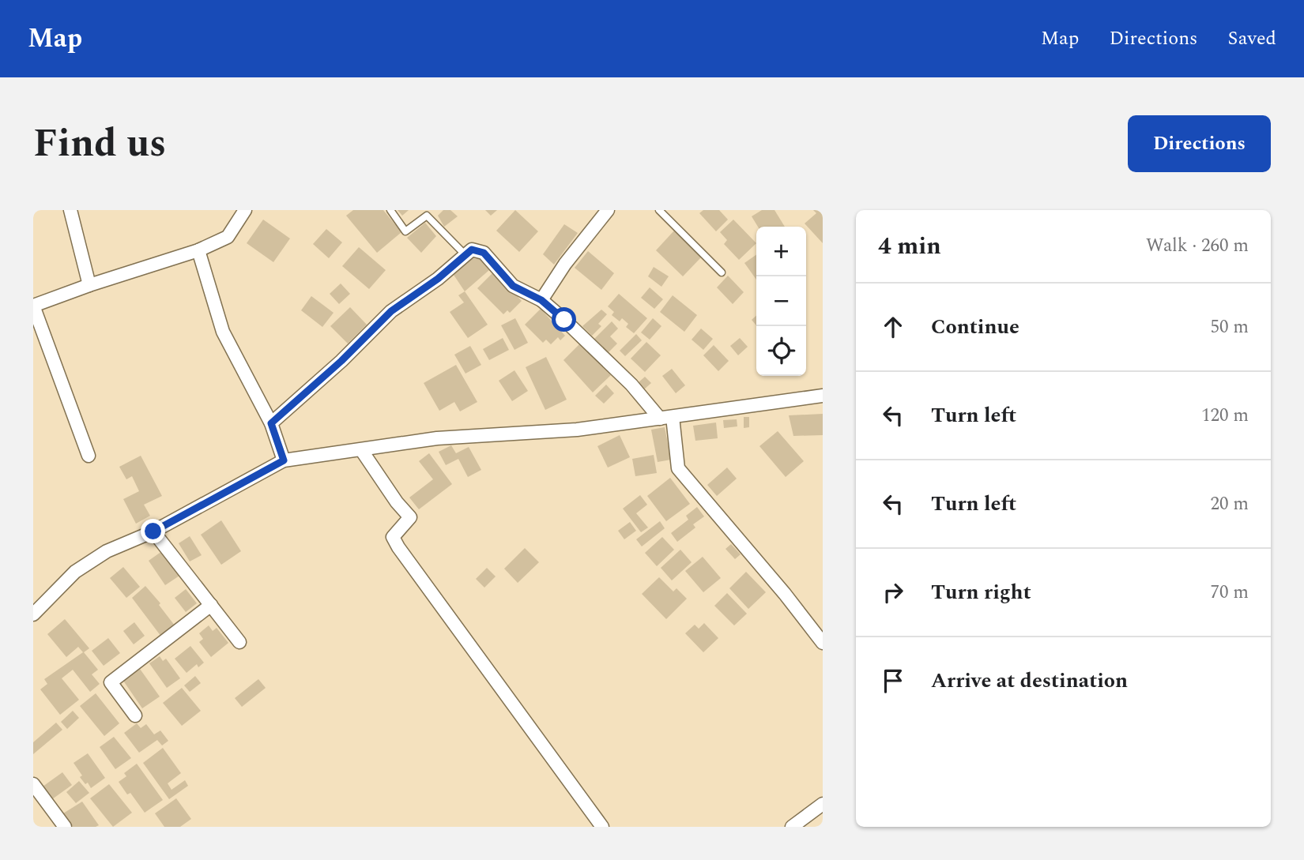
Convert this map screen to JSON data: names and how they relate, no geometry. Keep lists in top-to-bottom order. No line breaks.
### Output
{"page":{"header":"Map","nav":["Map","Directions","Saved"],"title":"Find us","buttons":"Directions","heading":["4 min","Walk · 260 m"],"map_buttons":["+","−"],"list":[["Continue","50 m"],["Turn left","120 m"],["Turn left","20 m"],["Turn right","70 m"],"Arrive at destination"]}}
